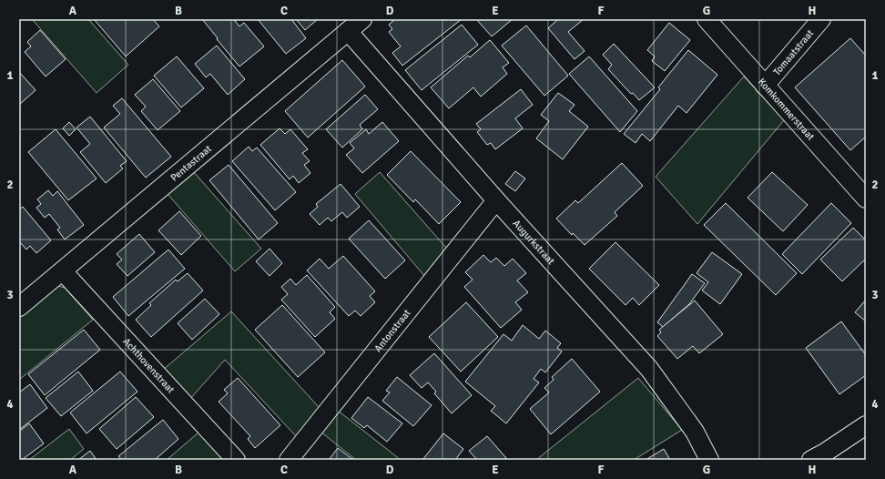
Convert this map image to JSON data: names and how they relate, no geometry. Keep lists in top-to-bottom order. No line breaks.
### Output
{"streets":{"street":["Tomaatstraat","Komkommerstraat","Pentastraat","Augurkstraat","Antonstraat","Achthovenstraat"]},"crossings":[["Tomaatstraat","Komkommerstraat"],["Pentastraat","Augurkstraat"],["Pentastraat","Achthovenstraat"],["Augurkstraat","Antonstraat"]],"grid":{"columns":["A","B","C","D","E","F","G","H"],"rows":["1","2","3","4"]}}
